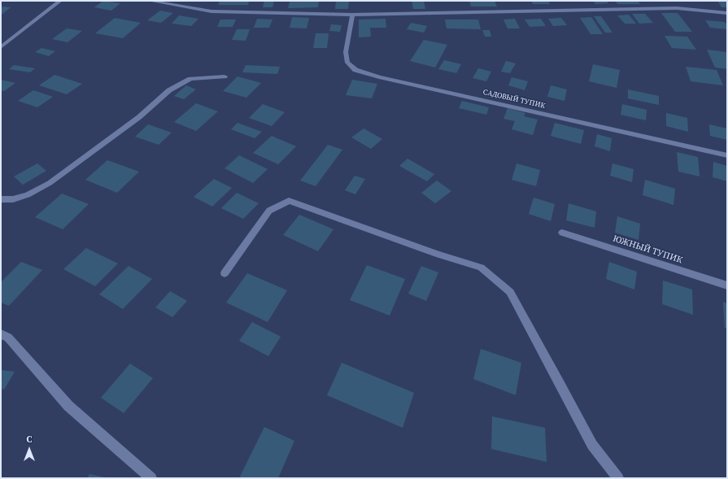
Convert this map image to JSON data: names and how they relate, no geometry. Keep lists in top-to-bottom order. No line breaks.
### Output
{"streets":{"street":["САДОВЫЙ ТУПИК","ЮЖНЫЙ ТУПИК"]},"north":"top"}
